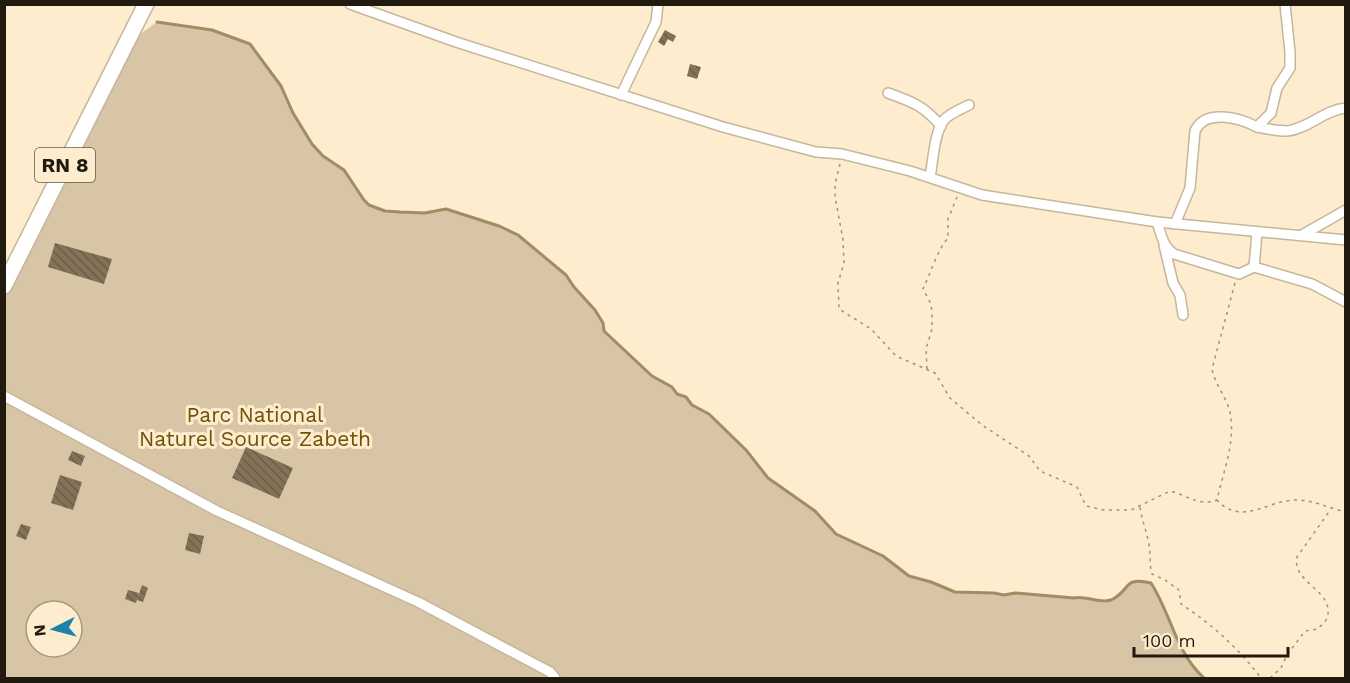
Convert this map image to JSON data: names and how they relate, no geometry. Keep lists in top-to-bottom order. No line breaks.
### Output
{"streets":{"main road":["RN 8"]},"parks":["Parc National Naturel Source Zabeth"],"scale_bar":"100 m","north":"left"}
